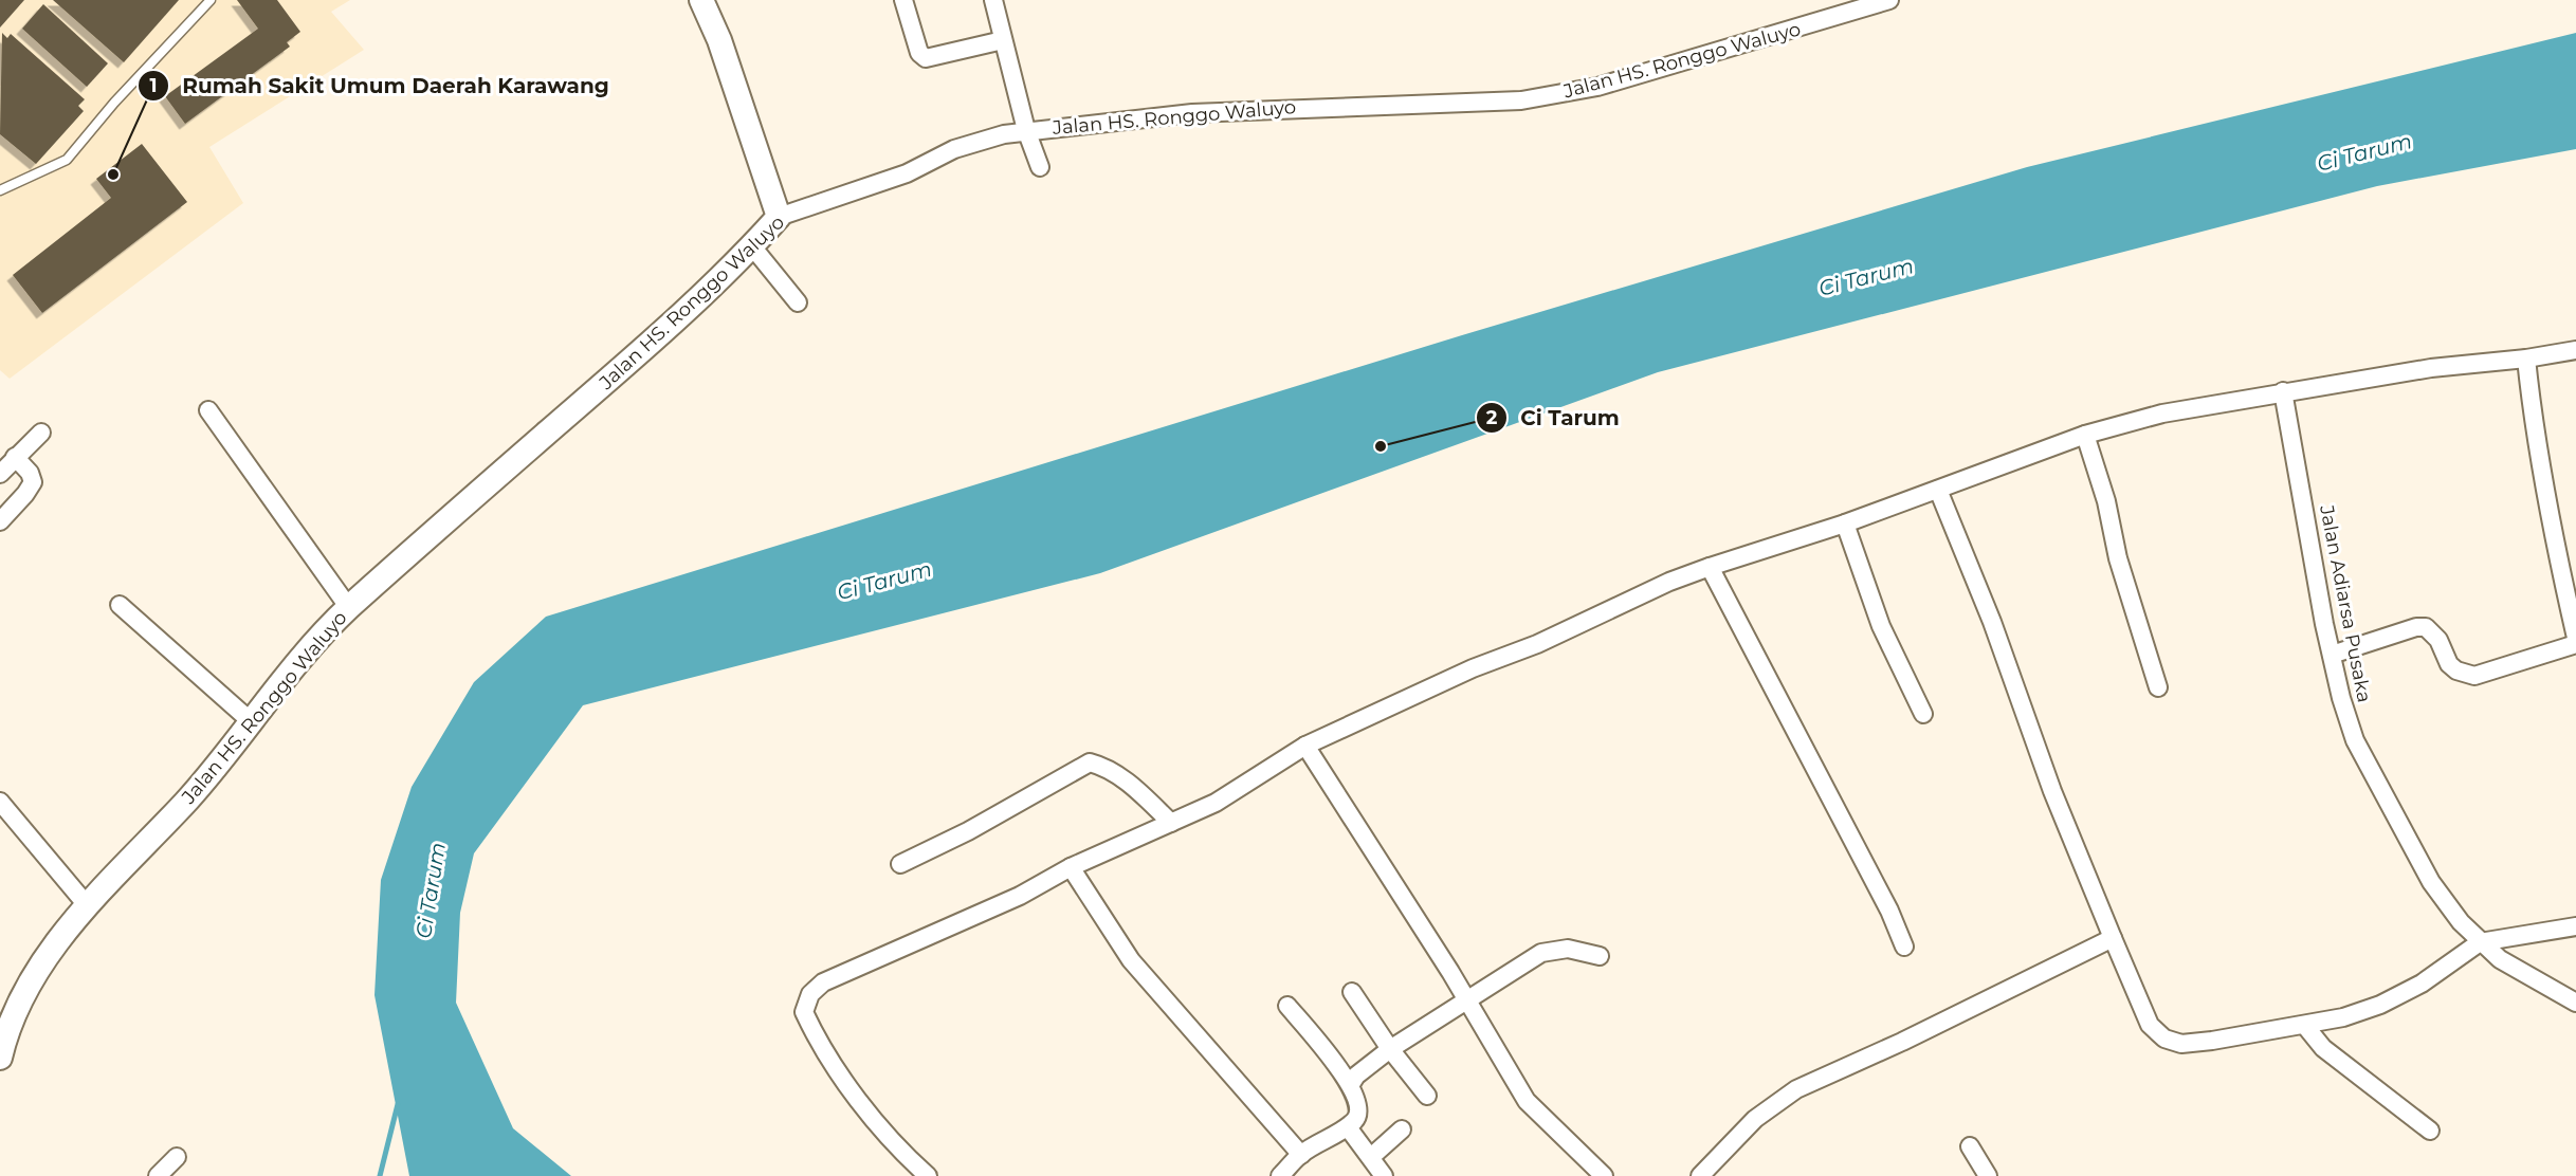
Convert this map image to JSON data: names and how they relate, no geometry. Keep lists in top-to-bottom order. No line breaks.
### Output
{"streets":{"street":["Jalan HS. Ronggo Waluyo","Jalan Adiarsa Pusaka"]},"water":["Ci Tarum"],"places":["Rumah Sakit Umum Daerah Karawang","Ci Tarum"]}
